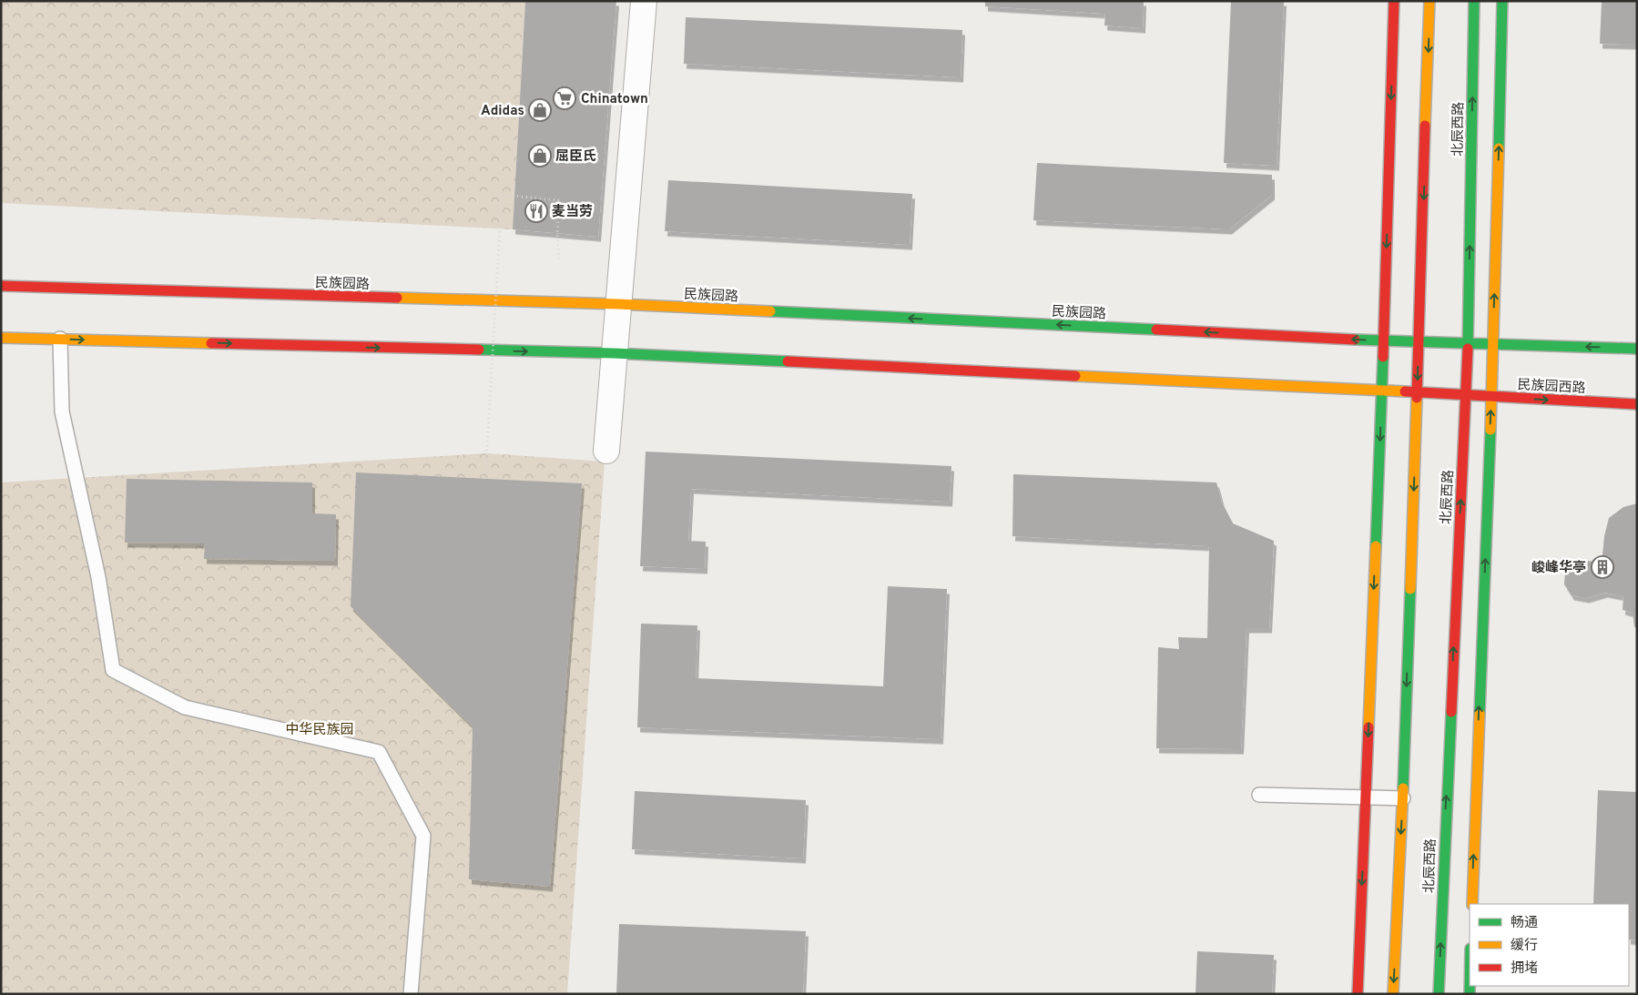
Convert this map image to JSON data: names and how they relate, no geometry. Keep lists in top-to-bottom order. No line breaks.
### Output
{"streets":{"main road":["北辰西路","民族园路","民族园西路"]},"crossings":[["北辰西路","民族园路"],["北辰西路","民族园西路"]],"parks":["中华民族园"],"places":{"supermarket":["Chinatown"],"shop":["Adidas","屈臣氏"],"restaurant":["麦当劳"],"building":["峻峰华亭"]},"legend":["畅通","缓行","拥堵"]}
